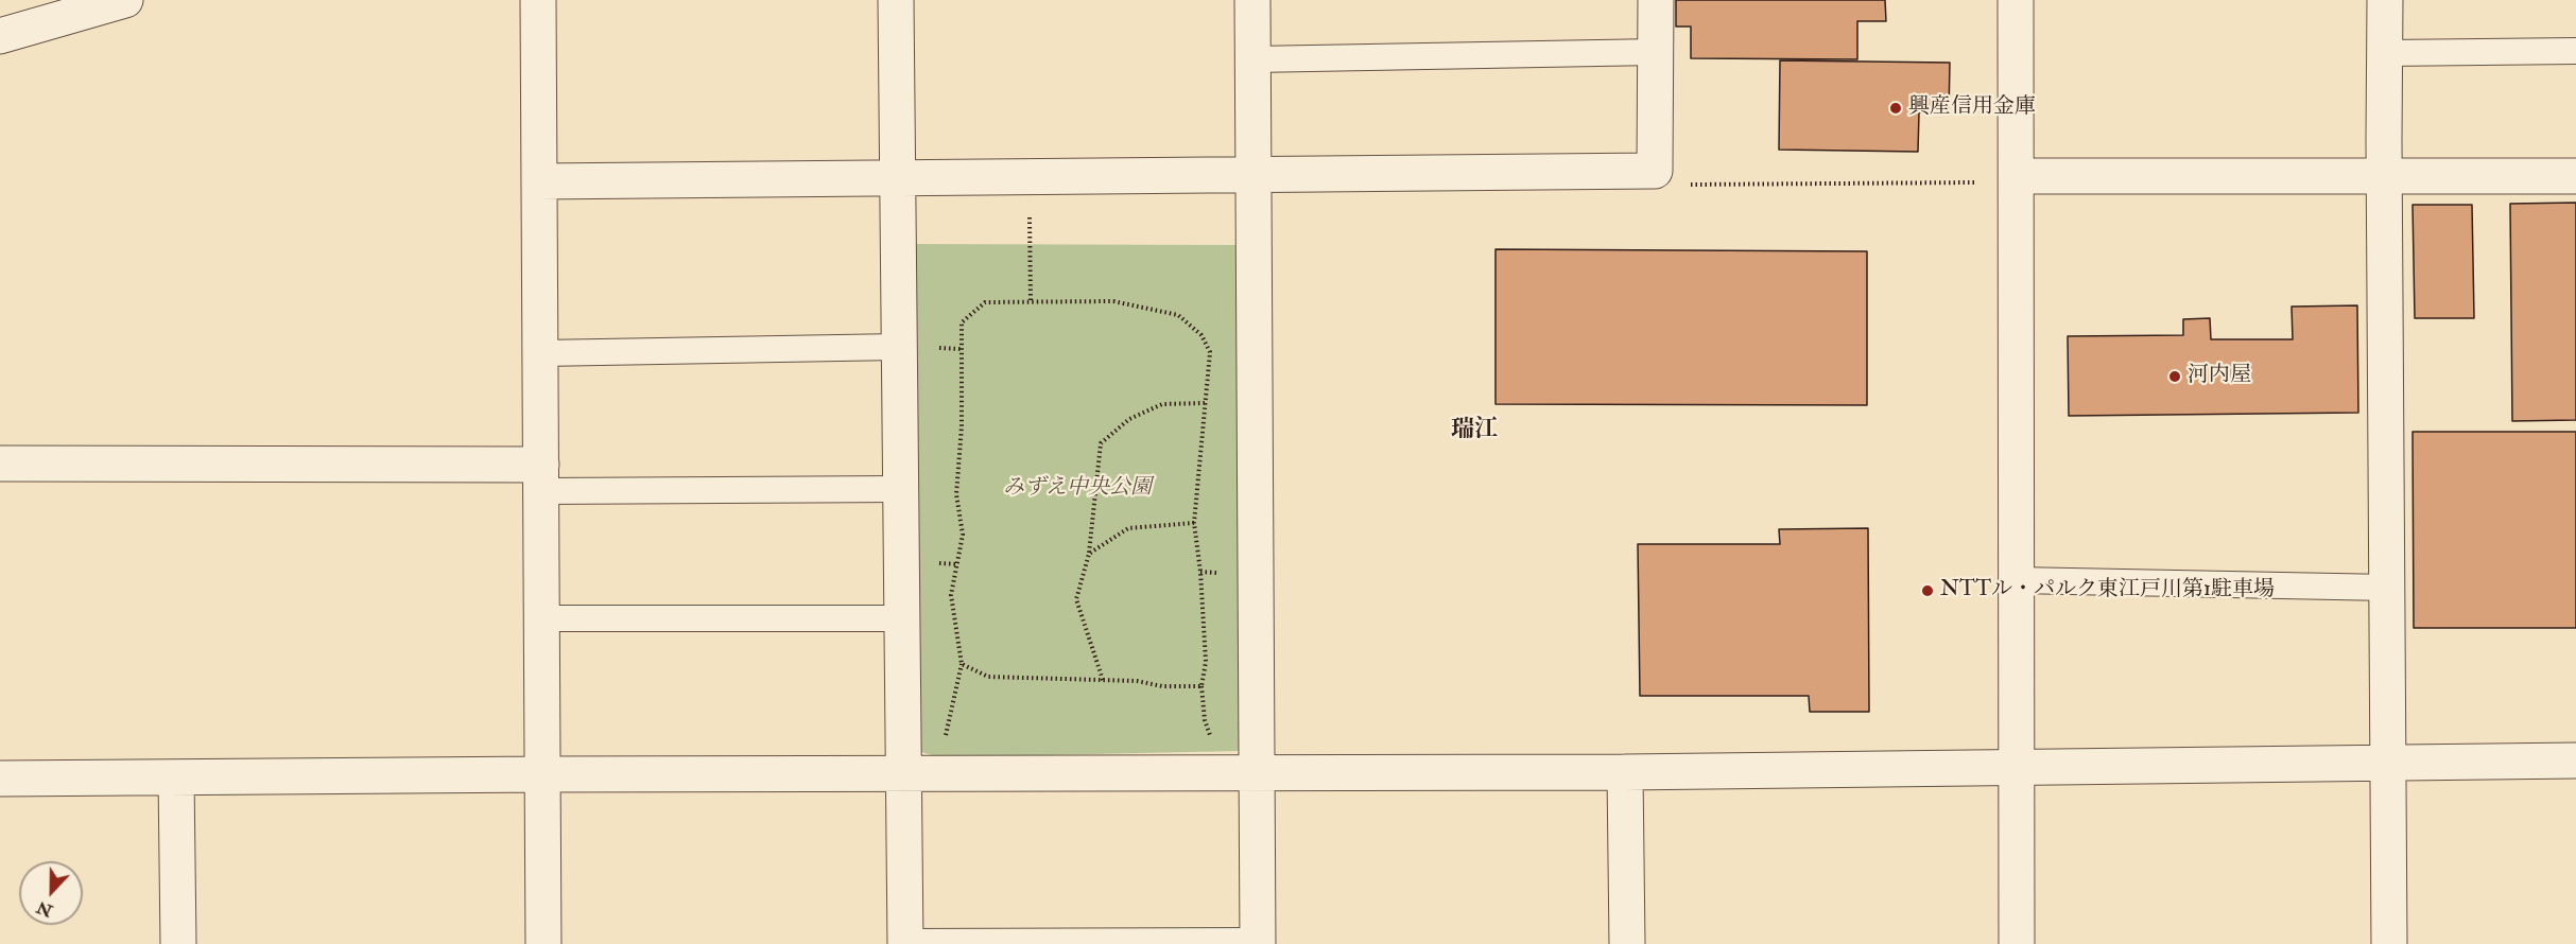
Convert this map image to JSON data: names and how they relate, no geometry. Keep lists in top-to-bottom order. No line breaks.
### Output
{"districts":["瑞江"],"parks":["みずえ中央公園"],"places":["興産信用金庫","河内屋","NTTル・パルク東江戸川第1駐車場"],"north":"bottom"}
